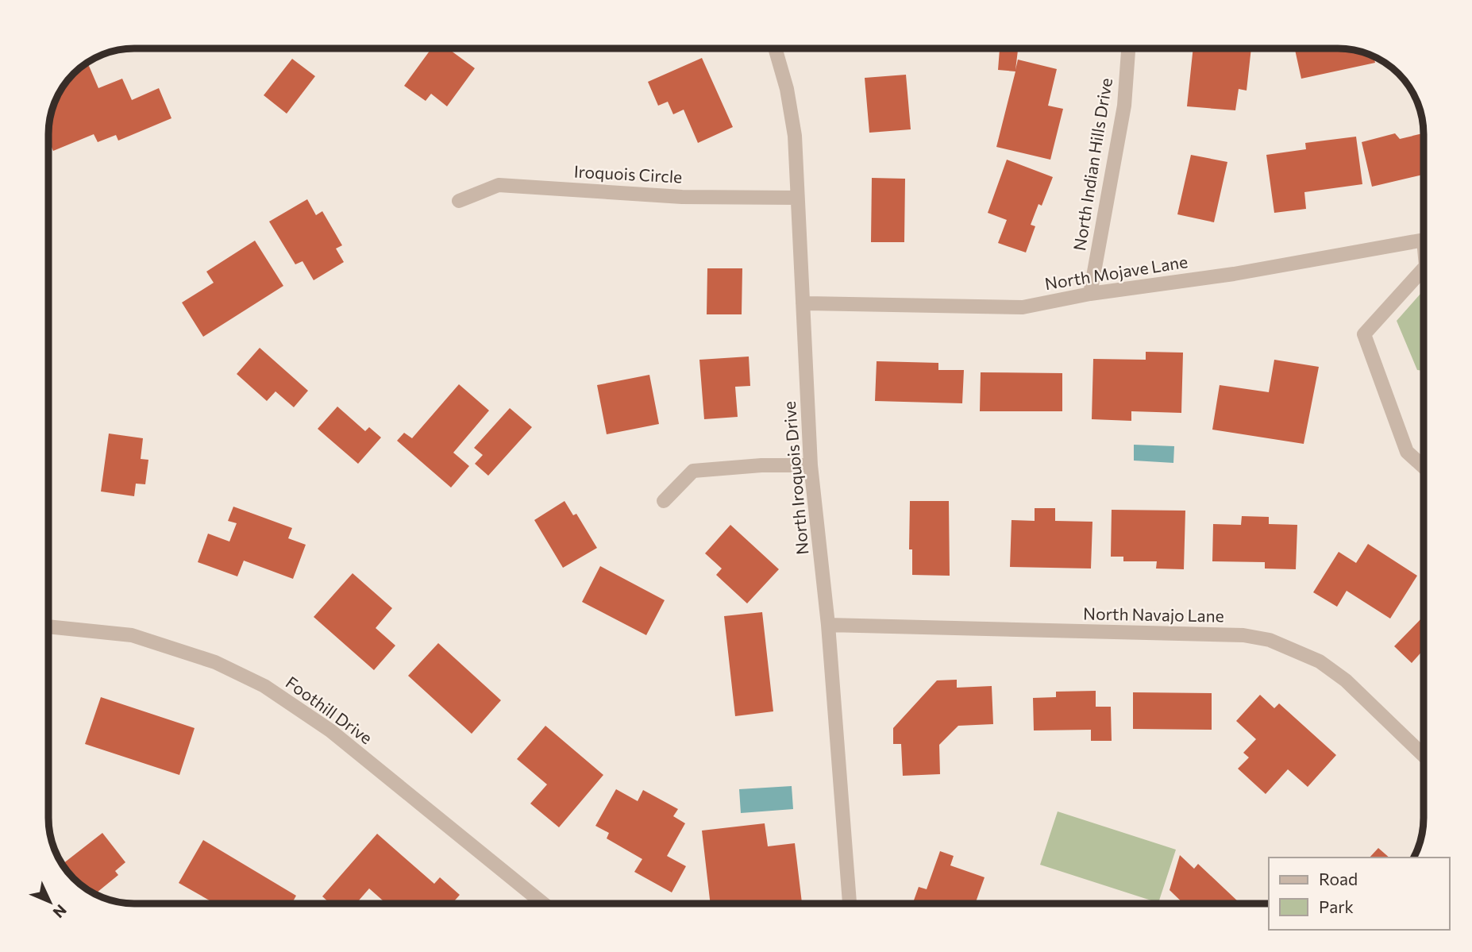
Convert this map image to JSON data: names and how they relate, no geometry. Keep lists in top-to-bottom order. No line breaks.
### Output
{"streets":{"street":["North Indian Hills Drive","Iroquois Circle","North Mojave Lane","North Iroquois Drive","North Navajo Lane","Foothill Drive"]},"crossings":[["North Indian Hills Drive","North Mojave Lane"],["Iroquois Circle","North Iroquois Drive"],["North Mojave Lane","North Iroquois Drive"],["North Iroquois Drive","North Navajo Lane"]],"legend":["Road","Park"],"north":"bottom right"}
